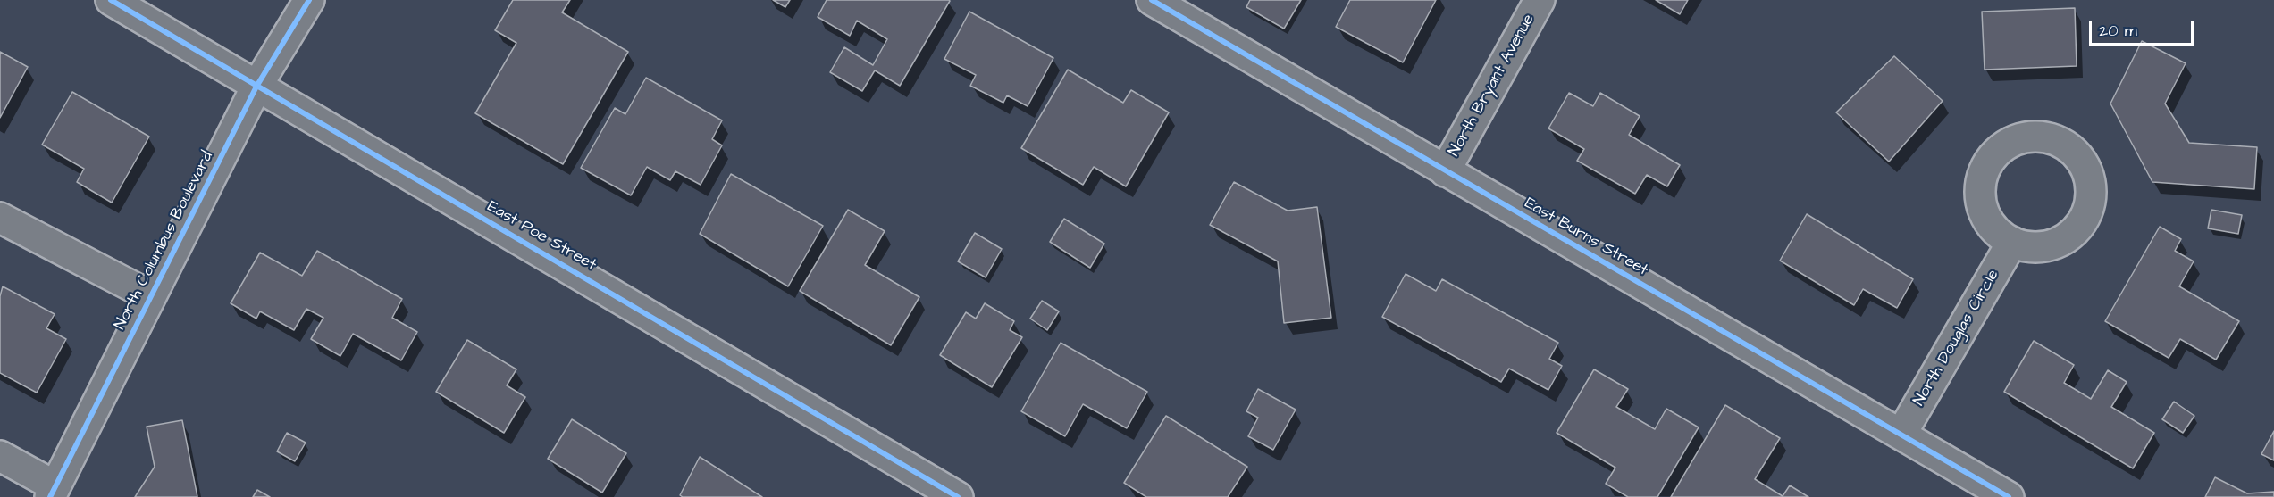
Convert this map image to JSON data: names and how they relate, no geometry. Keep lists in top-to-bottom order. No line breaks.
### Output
{"streets":{"street":["North Bryant Avenue","East Poe Street","East Burns Street","North Columbus Boulevard","North Douglas Circle"]},"crossings":[["North Bryant Avenue","East Burns Street"],["East Poe Street","North Columbus Boulevard"],["East Burns Street","North Douglas Circle"]],"scale_bar":"20 m"}
